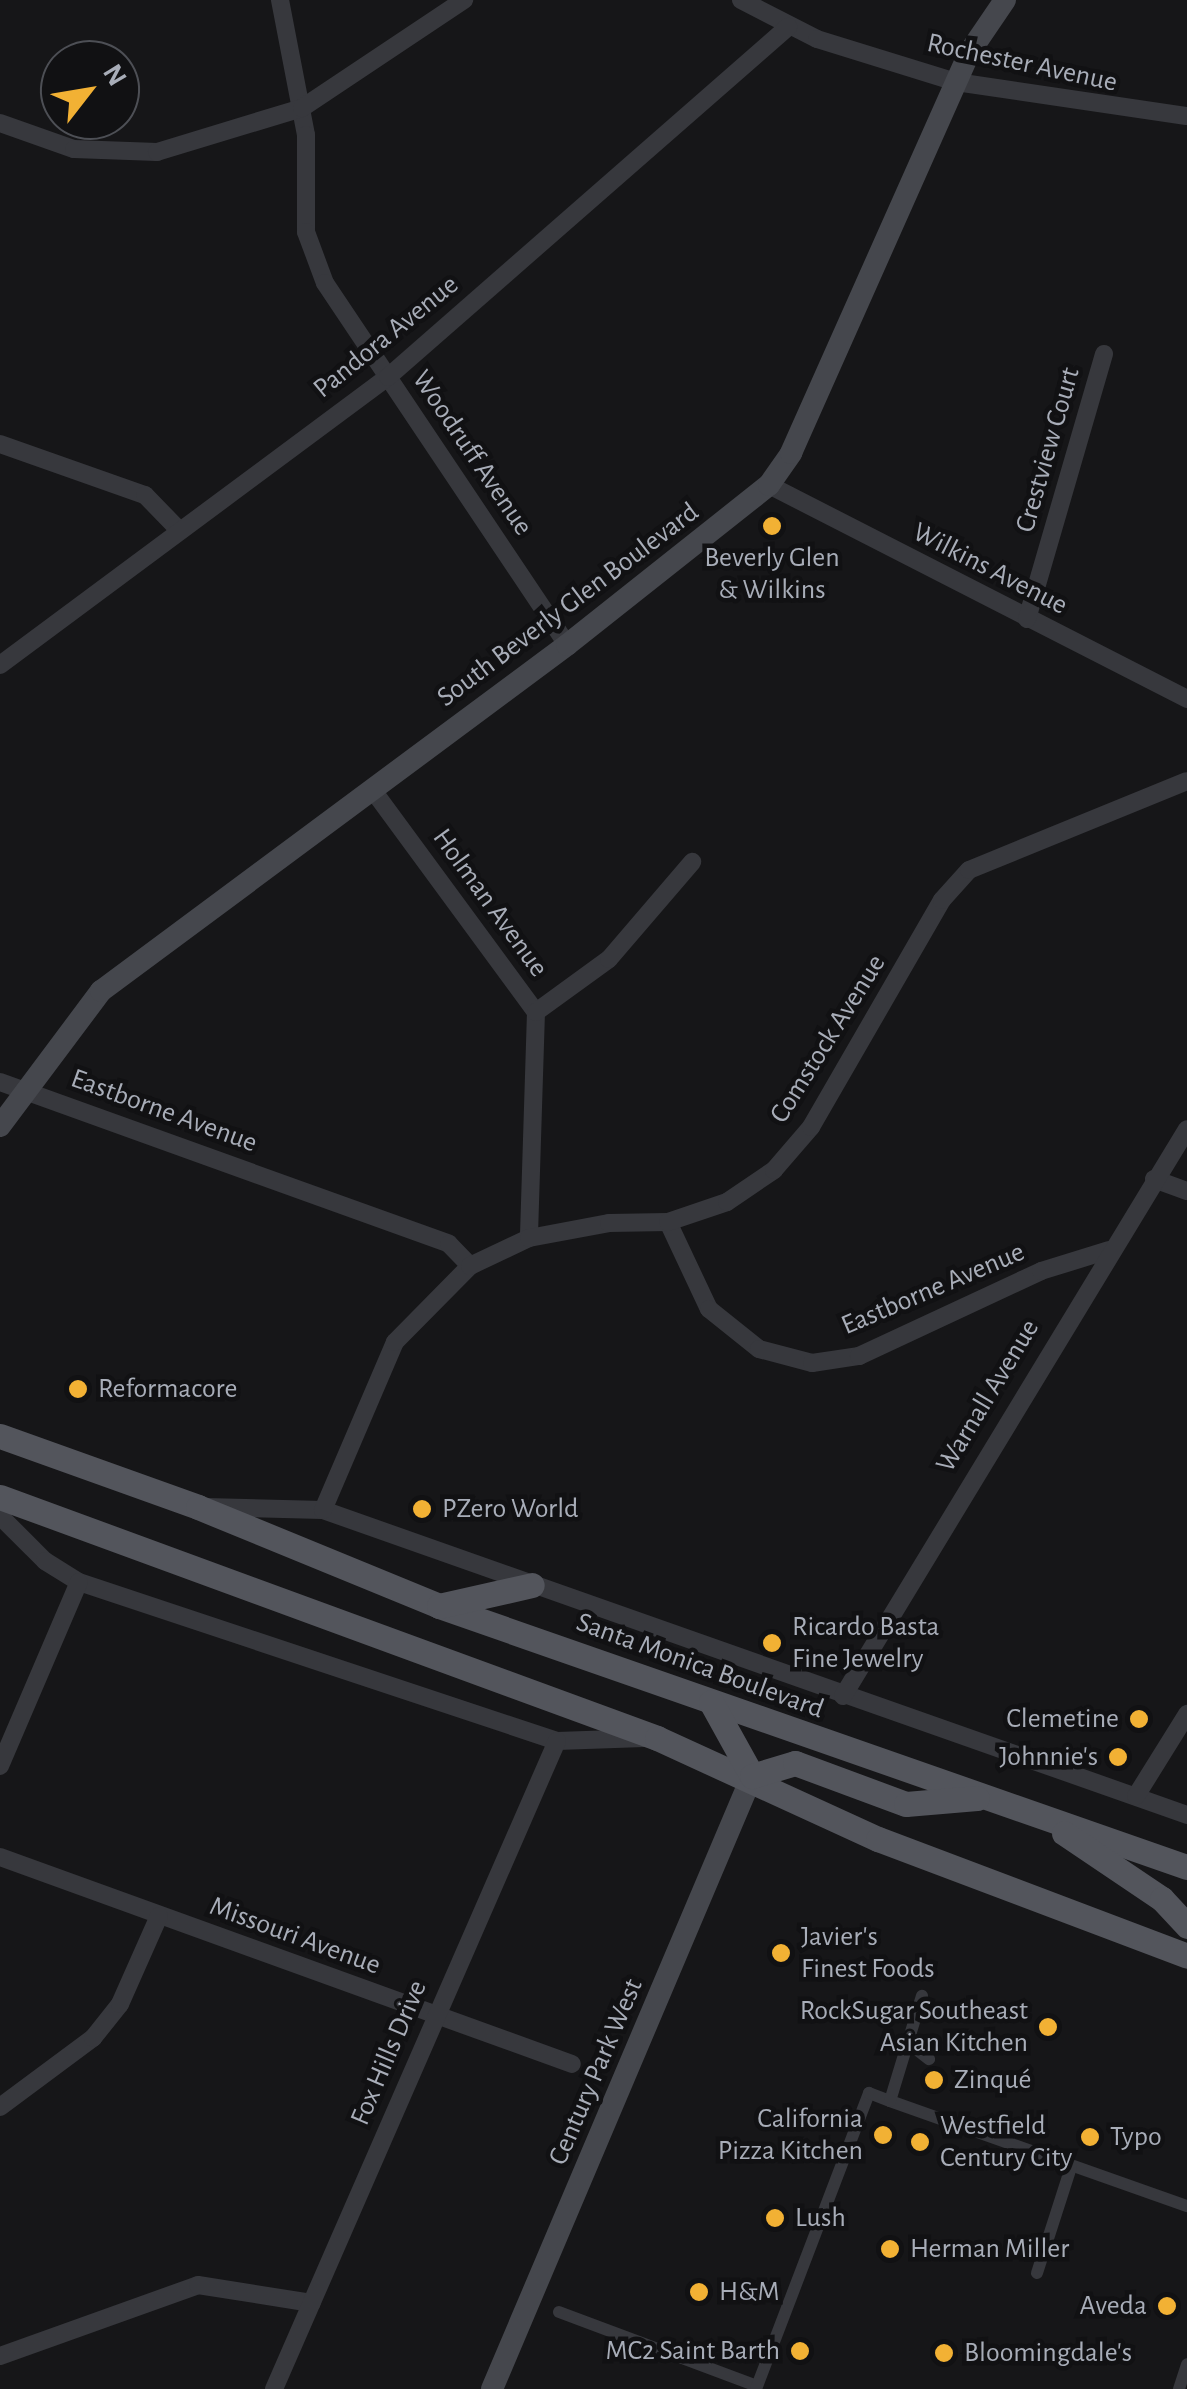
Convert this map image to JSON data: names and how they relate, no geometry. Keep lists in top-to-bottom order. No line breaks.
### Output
{"streets":{"main road":["South Beverly Glen Boulevard","Santa Monica Boulevard","Century Park West"],"street":["Rochester Avenue","Pandora Avenue","Crestview Court","Woodruff Avenue","Wilkins Avenue","Holman Avenue","Comstock Avenue","Eastborne Avenue","Warnall Avenue","Missouri Avenue","Fox Hills Drive"]},"crossings":[["Rochester Avenue","Pandora Avenue"],["Rochester Avenue","South Beverly Glen Boulevard"],["Pandora Avenue","Woodruff Avenue"],["Crestview Court","Wilkins Avenue"],["Woodruff Avenue","South Beverly Glen Boulevard"],["Wilkins Avenue","South Beverly Glen Boulevard"],["South Beverly Glen Boulevard","Holman Avenue"],["South Beverly Glen Boulevard","Eastborne Avenue"],["Holman Avenue","Comstock Avenue"],["Comstock Avenue","Eastborne Avenue"],["Comstock Avenue","Santa Monica Boulevard"],["Eastborne Avenue","Warnall Avenue"],["Warnall Avenue","Santa Monica Boulevard"],["Missouri Avenue","Fox Hills Drive"]],"places":["Beverly Glen & Wilkins","Reformacore","PZero World","Ricardo Basta Fine Jewelry","Clemetine","Johnnie's","Javier's Finest Foods","RockSugar Southeast Asian Kitchen","Zinqué","California Pizza Kitchen","Typo","Westfield Century City","Lush","Herman Miller","H&M","Aveda","MC2 Saint Barth","Bloomingdale's"],"north":"top right"}
